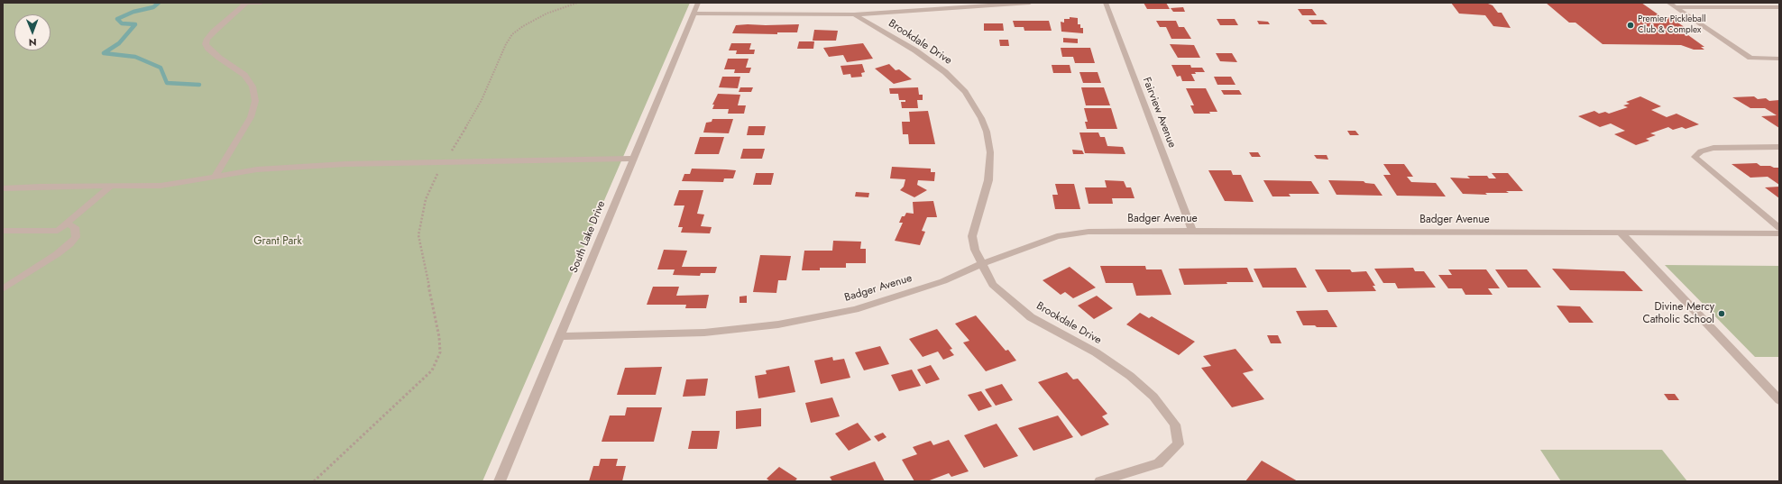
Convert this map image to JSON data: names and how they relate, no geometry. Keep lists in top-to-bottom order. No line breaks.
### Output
{"streets":{"street":["Brookdale Drive","Fairview Avenue","Badger Avenue","South Lake Drive"]},"crossings":[["Brookdale Drive","Badger Avenue"],["Fairview Avenue","Badger Avenue"],["Badger Avenue","South Lake Drive"]],"parks":["Grant Park"],"places":["Premier Pickleball Club & Complex","Divine Mercy Catholic School"],"north":"bottom"}
